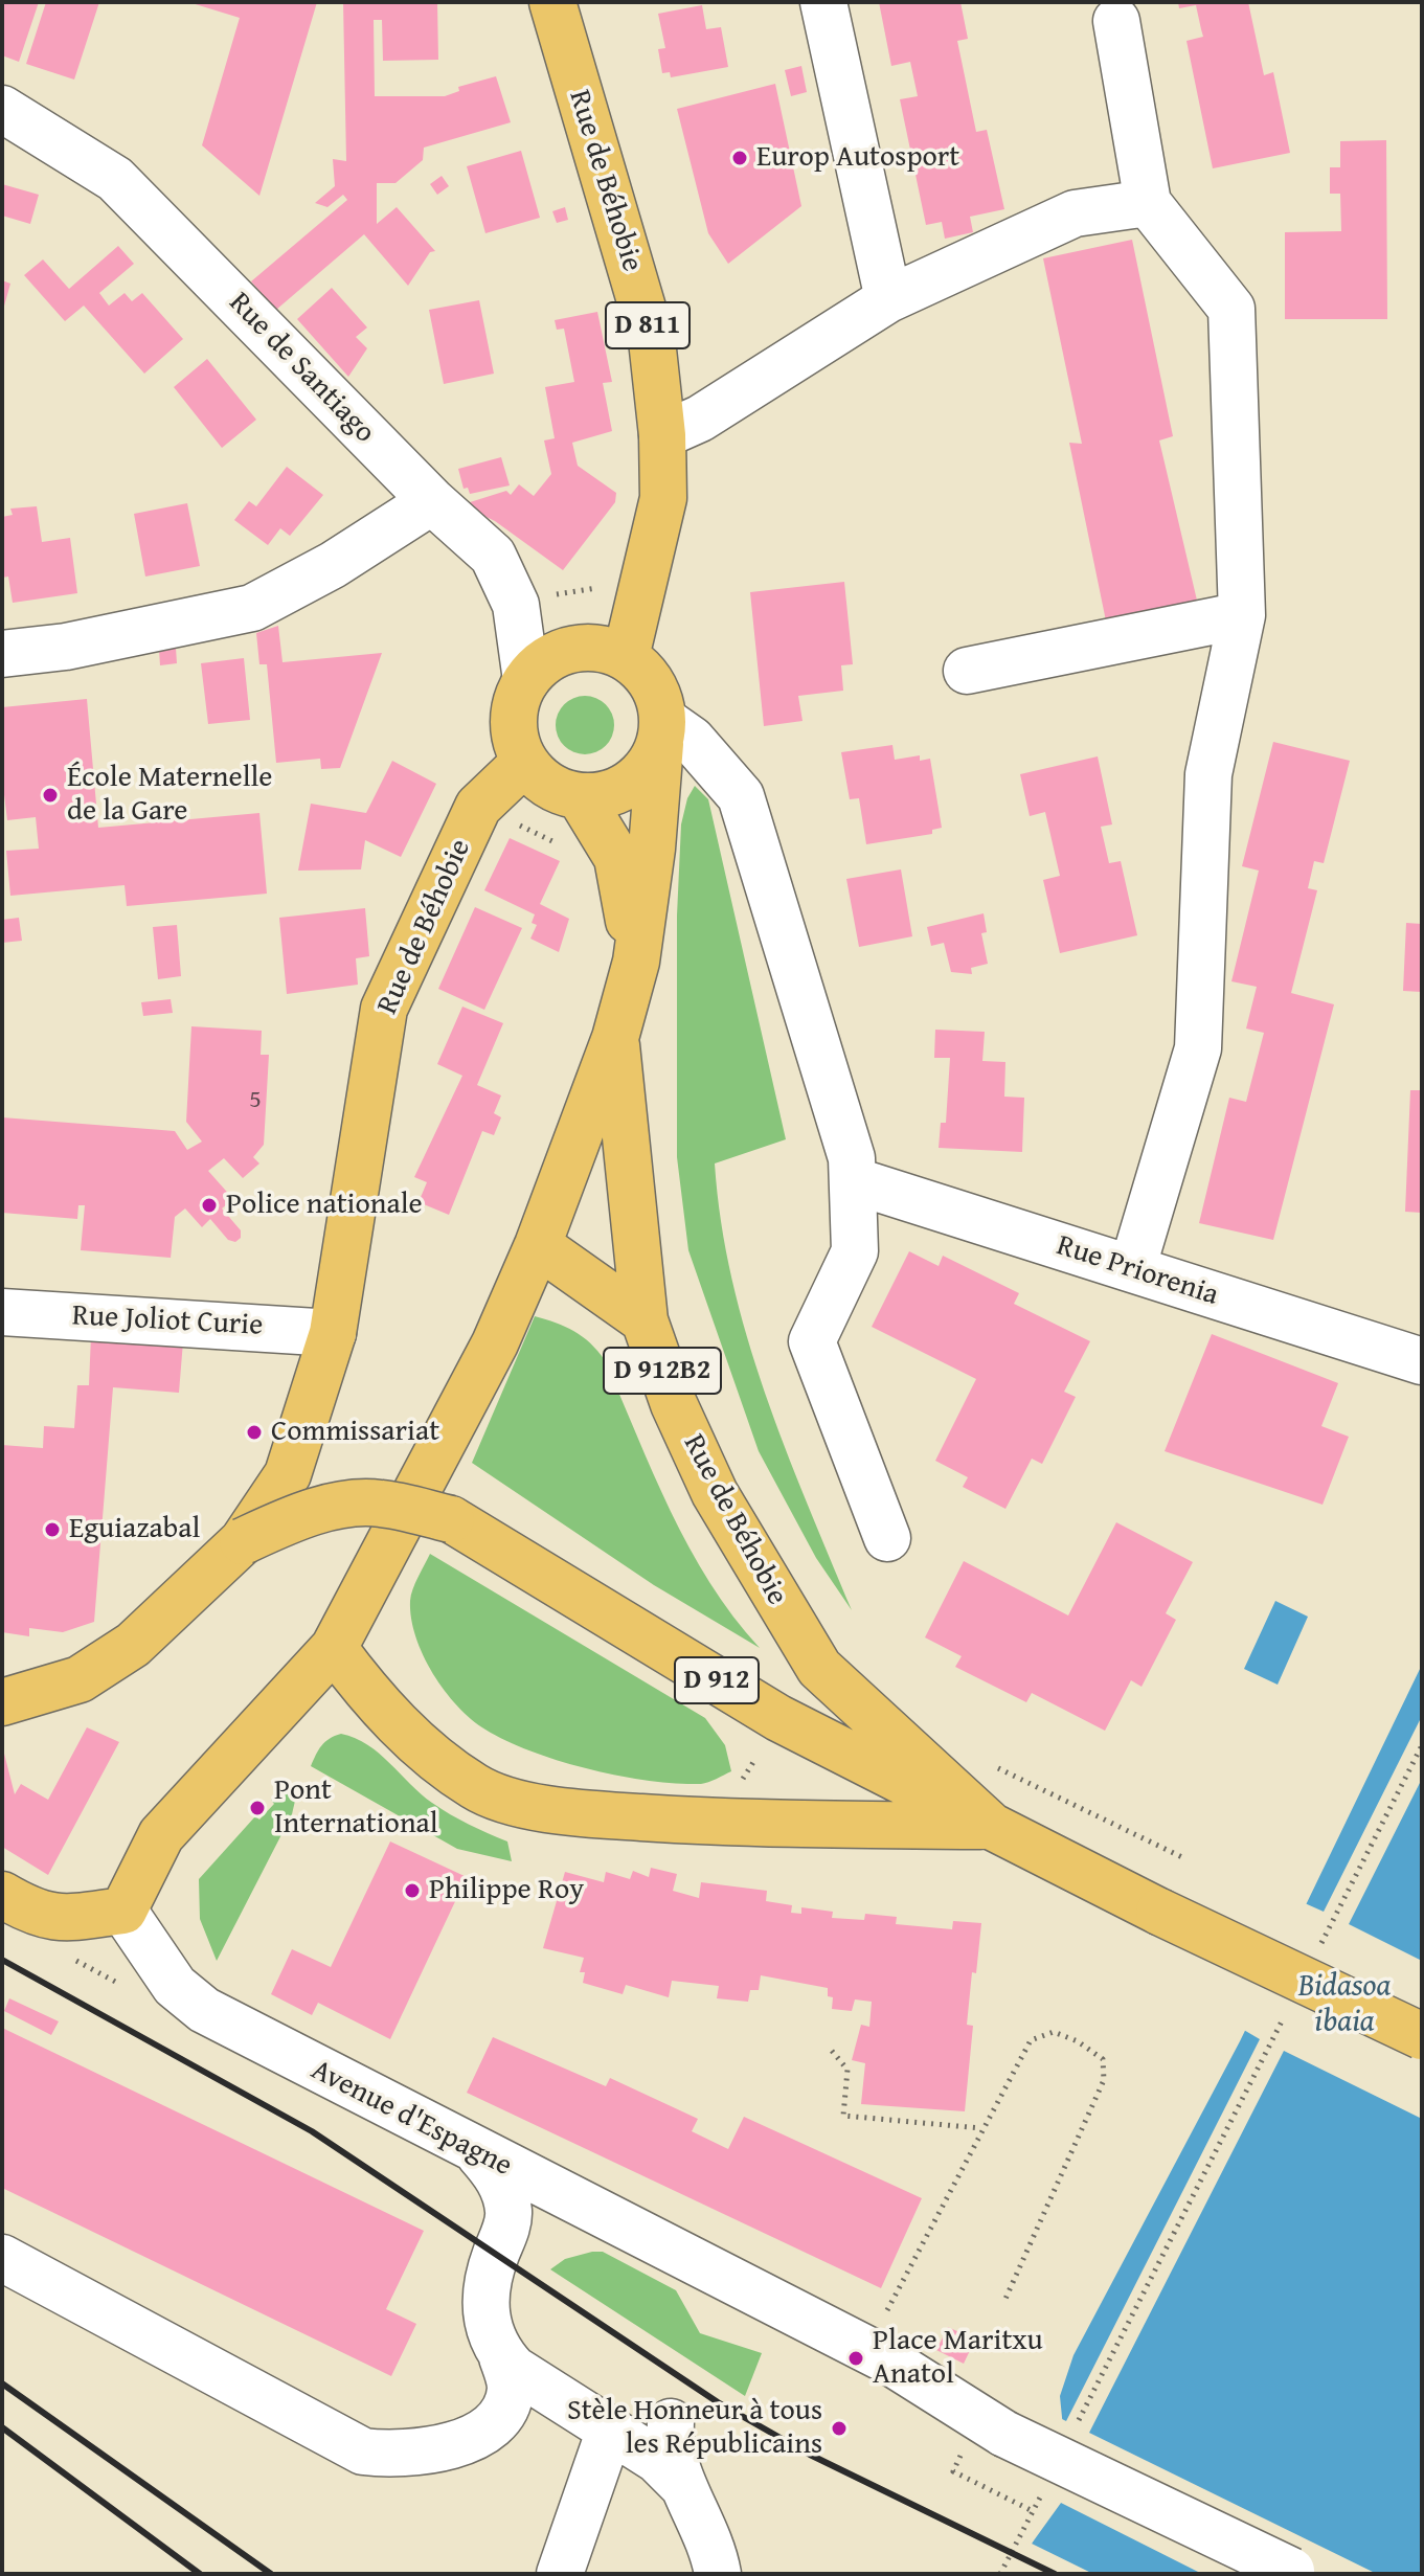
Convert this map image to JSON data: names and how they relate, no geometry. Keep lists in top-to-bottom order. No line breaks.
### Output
{"streets":{"main road":["Rue de Béhobie","D 811","D 912B2","D 912"],"street":["Rue de Santiago","Rue Priorenia","Rue Joliot Curie","Avenue d'Espagne"]},"crossings":[["Rue de Béhobie","Rue de Santiago"],["Rue de Béhobie","Rue Joliot Curie"],["Rue de Béhobie","D 912B2"],["Rue de Béhobie","Avenue d'Espagne"]],"water":["Bidasoa ibaia"],"places":["Europ Autosport","École Maternelle de la Gare","Police nationale","Commissariat","Eguiazabal","Pont International","Philippe Roy","Place Maritxu Anatol","Stèle Honneur à tous les Républicains"],"house_numbers":["5"]}
